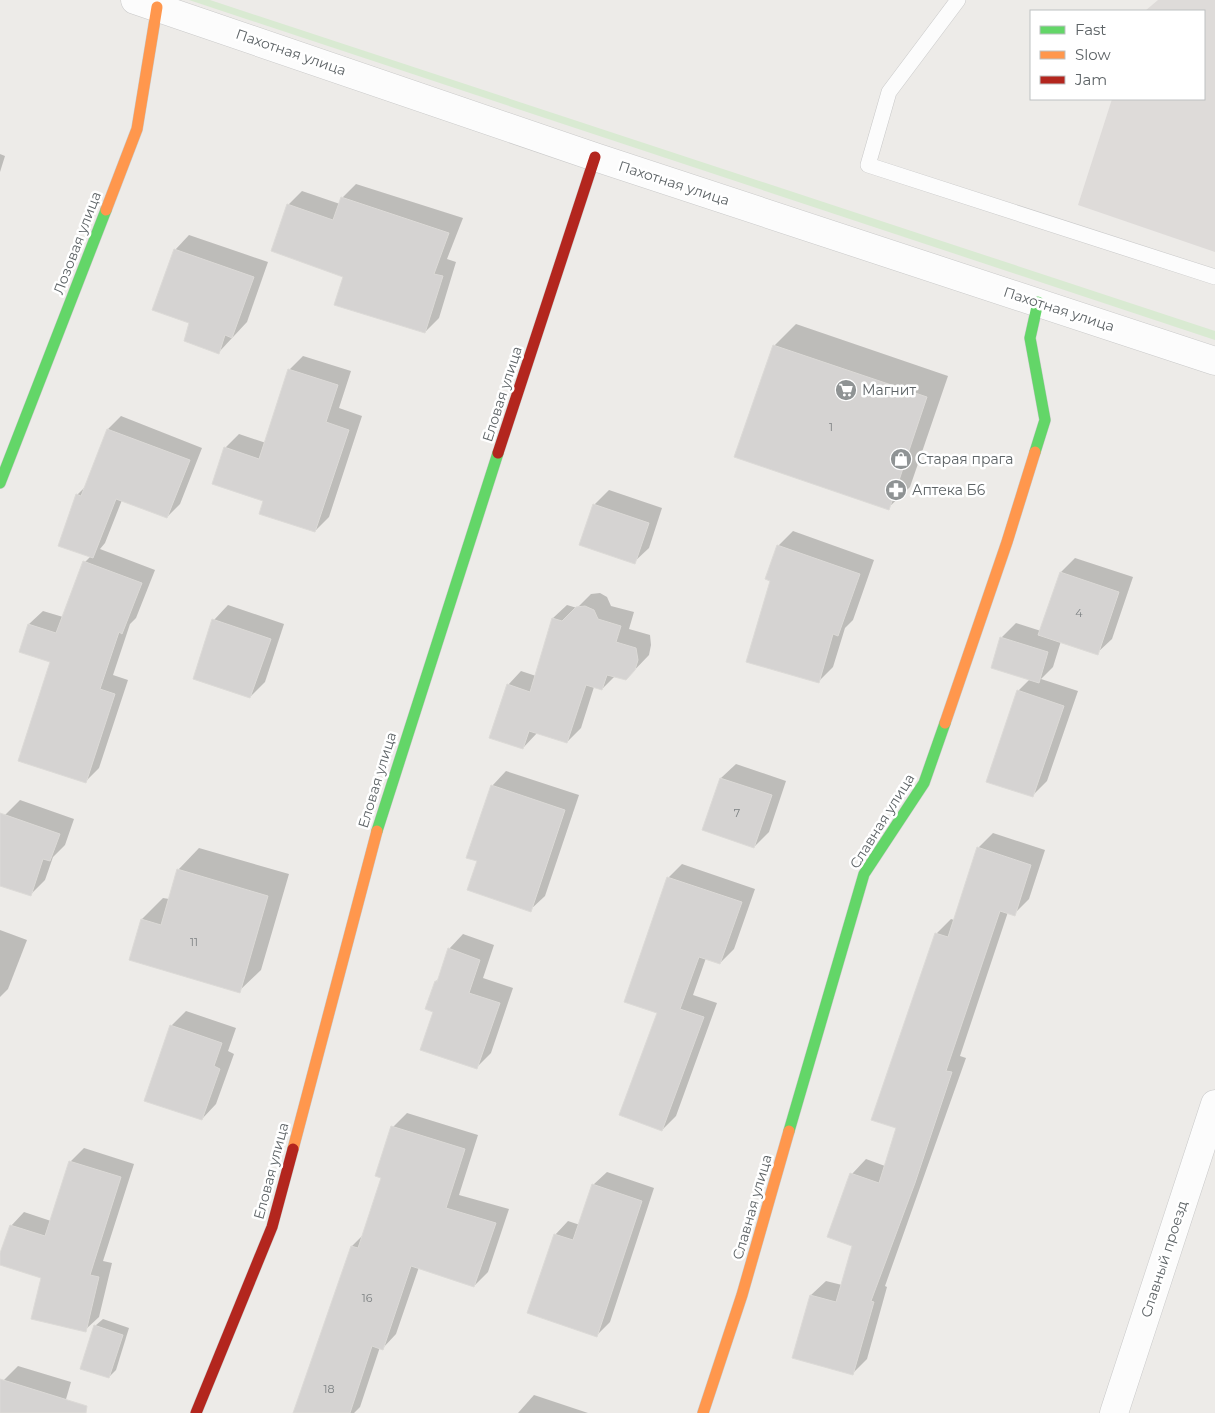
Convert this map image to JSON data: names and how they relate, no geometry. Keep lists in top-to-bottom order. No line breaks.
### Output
{"streets":{"street":["Пахотная улица","Лозовая улица","Еловая улица","Славная улица","Славный проезд"]},"crossings":[["Пахотная улица","Лозовая улица"],["Пахотная улица","Еловая улица"],["Пахотная улица","Славная улица"]],"places":{"supermarket":["Магнит"],"shop":["Старая прага"],"pharmacy":["Аптека Б6"]},"house_numbers":["1","4","7","11","16","18"],"legend":["Fast","Slow","Jam"]}
